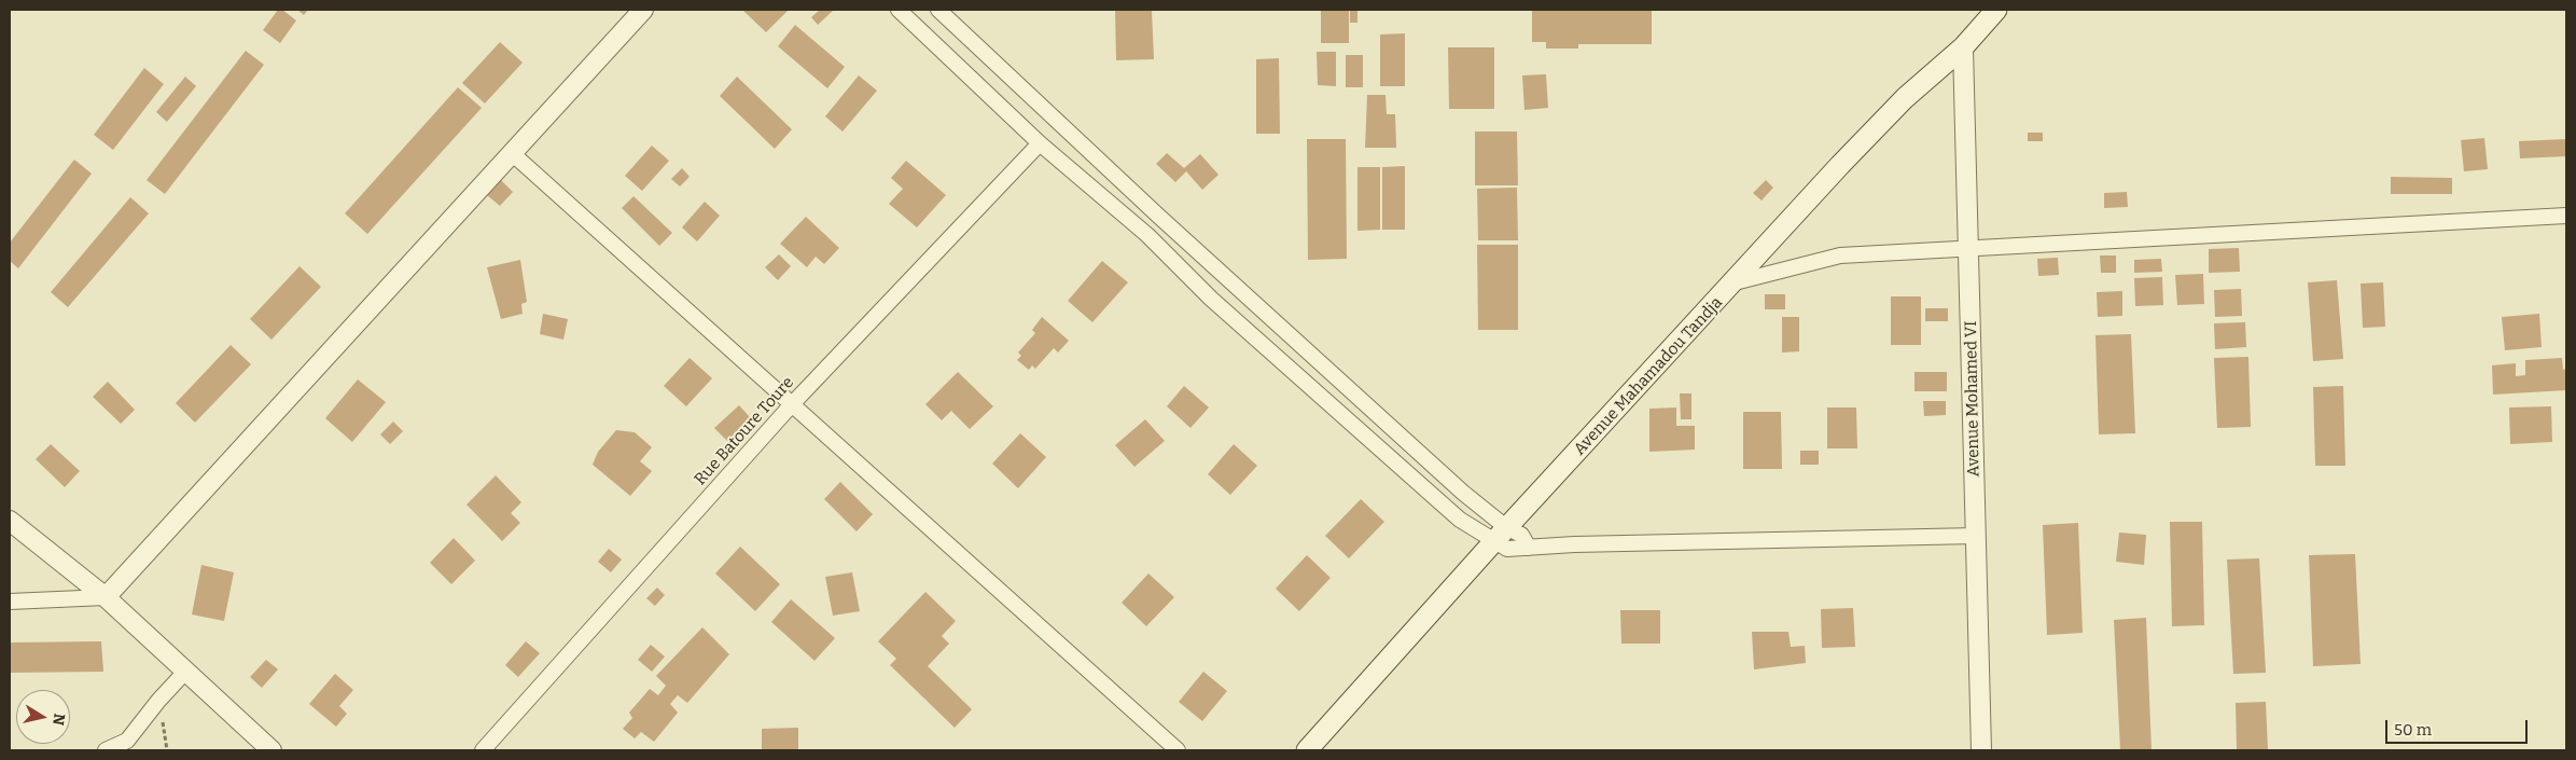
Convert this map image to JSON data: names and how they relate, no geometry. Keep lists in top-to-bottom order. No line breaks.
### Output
{"streets":{"main road":["Avenue Mahamadou Tandja"],"street":["Avenue Mohamed VI","Rue Batoure Toure"]},"crossings":[["Avenue Mahamadou Tandja","Avenue Mohamed VI"]],"scale_bar":"50 m","north":"right"}
